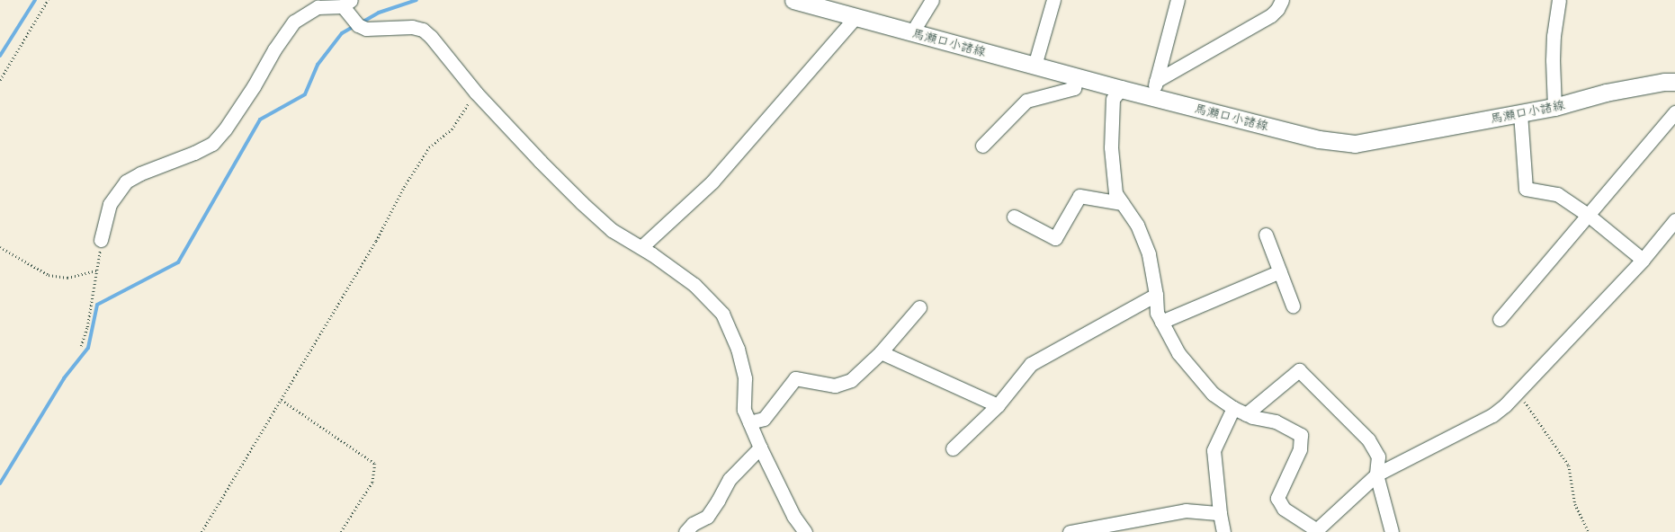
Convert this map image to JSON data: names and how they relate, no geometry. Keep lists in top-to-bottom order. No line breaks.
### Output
{"streets":{"main road":["馬瀬口小諸線"]}}
